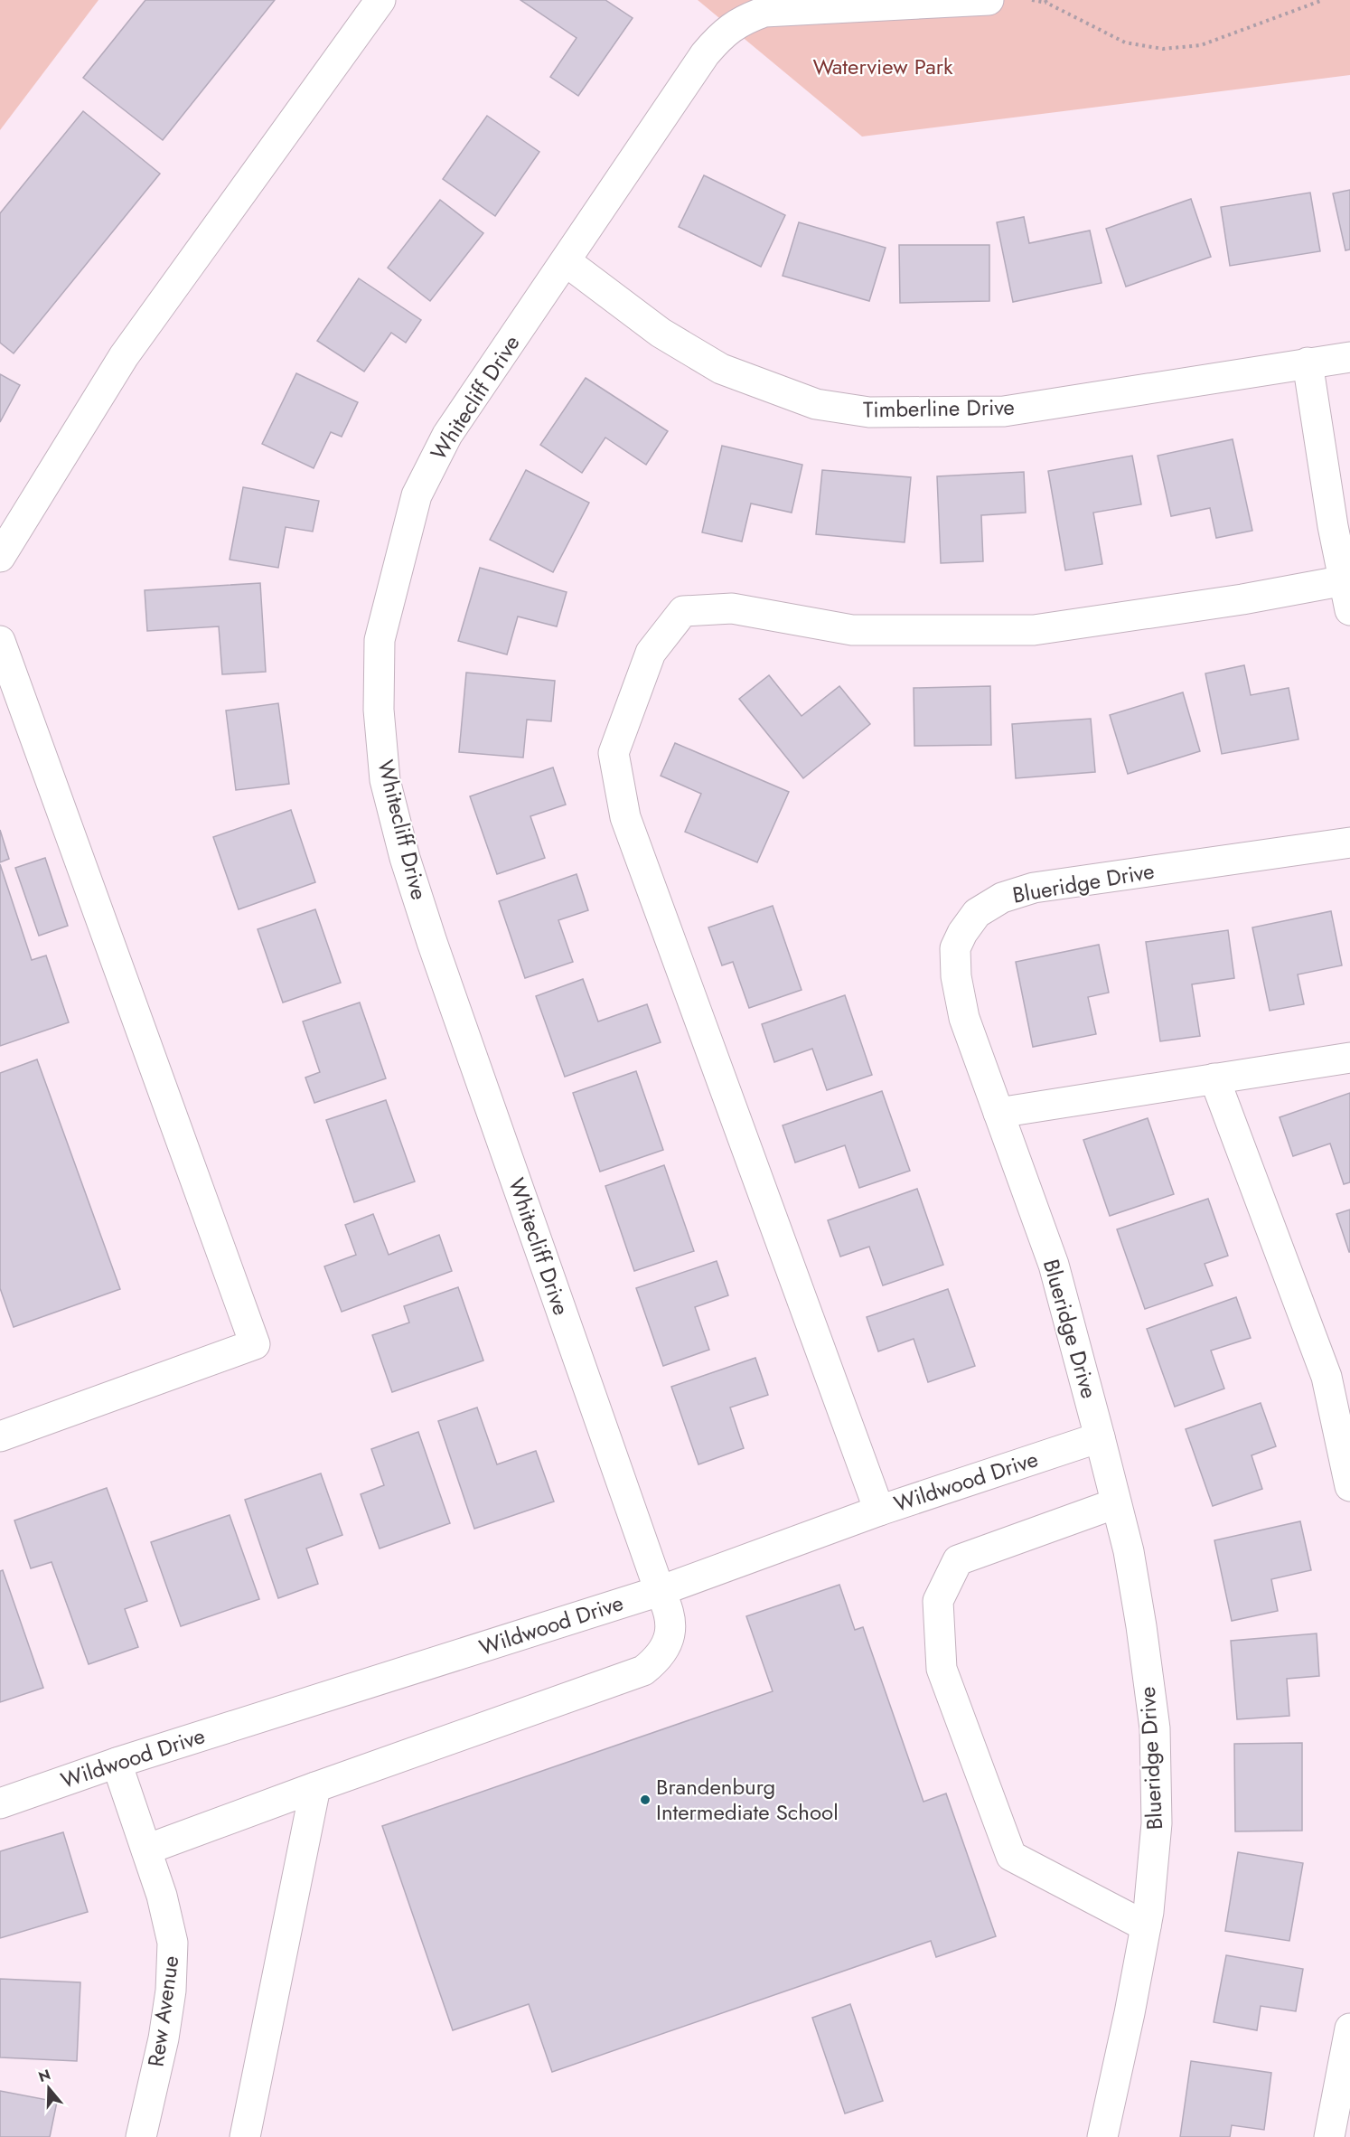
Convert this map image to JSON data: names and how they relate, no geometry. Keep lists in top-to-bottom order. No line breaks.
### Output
{"streets":{"street":["Whitecliff Drive","Timberline Drive","Blueridge Drive","Wildwood Drive","Rew Avenue"]},"crossings":[["Whitecliff Drive","Timberline Drive"],["Whitecliff Drive","Wildwood Drive"],["Whitecliff Drive","Rew Avenue"],["Blueridge Drive","Wildwood Drive"],["Wildwood Drive","Rew Avenue"]],"parks":["Waterview Park"],"places":["Brandenburg Intermediate School"],"north":"top"}
